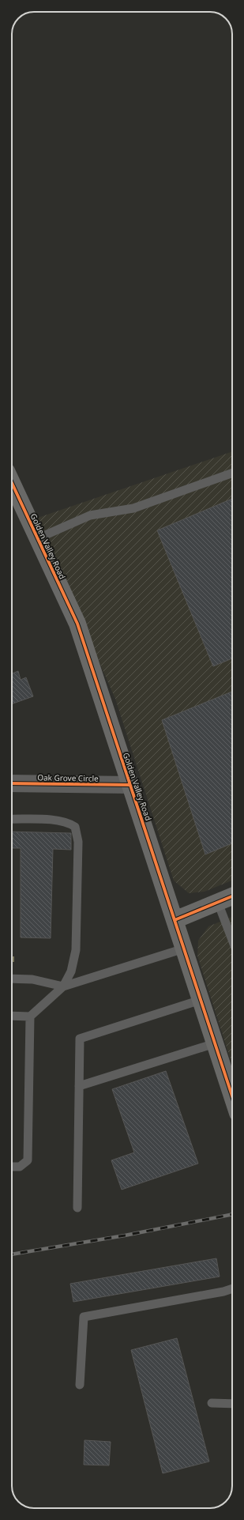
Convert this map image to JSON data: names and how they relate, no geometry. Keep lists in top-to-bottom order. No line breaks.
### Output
{"streets":{"street":["Golden Valley Road","Oak Grove Circle"]},"crossings":[["Golden Valley Road","Oak Grove Circle"]]}
